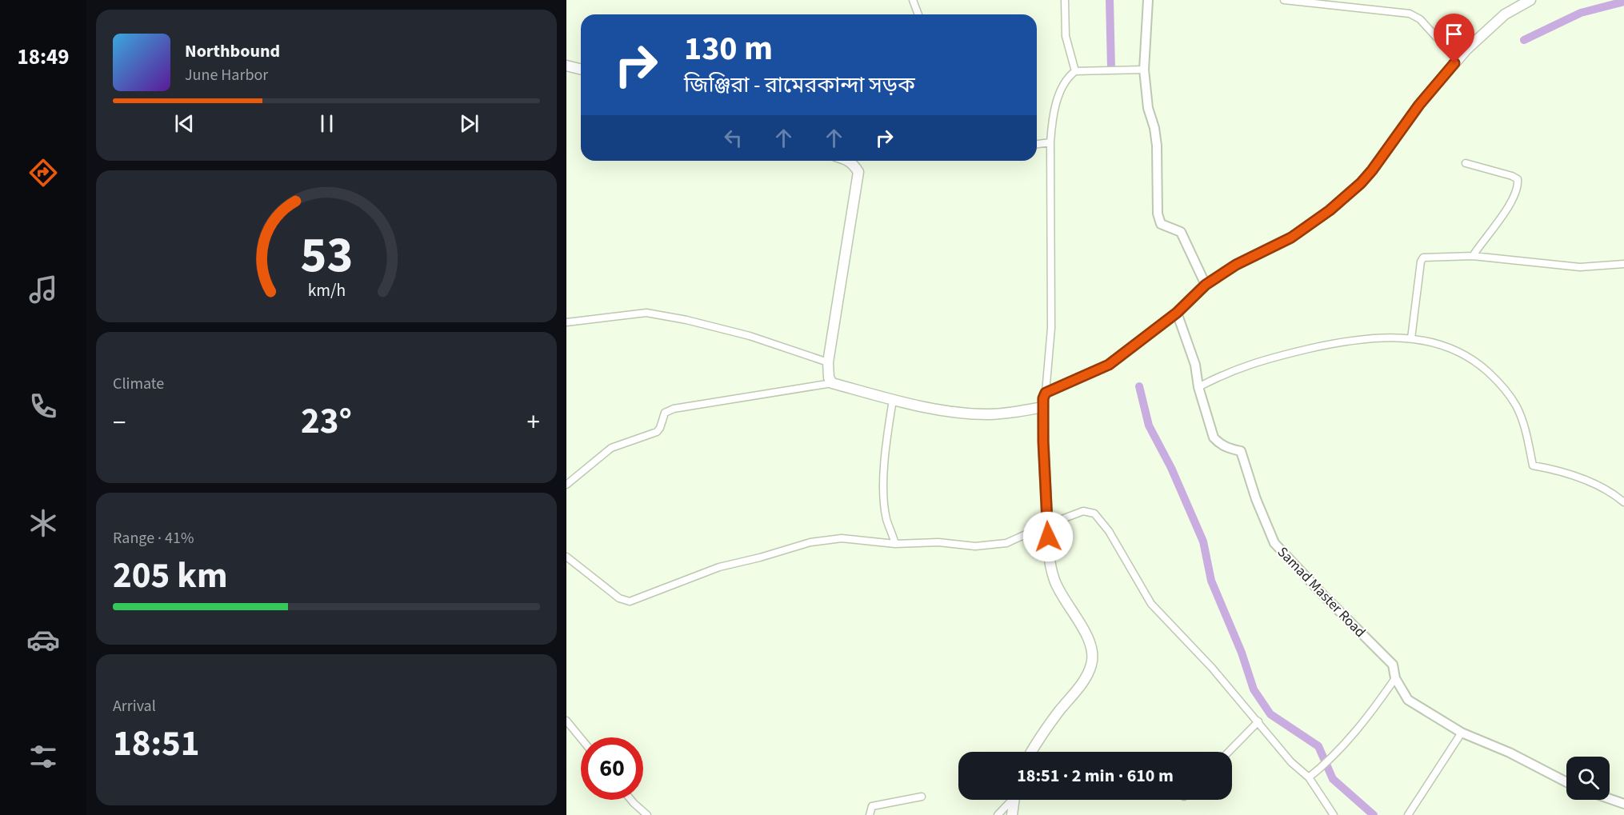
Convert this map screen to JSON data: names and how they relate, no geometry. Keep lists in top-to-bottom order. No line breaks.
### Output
{"streets":{"street":["Samad Master Road"]},"page":{"tabs":"18:49","turn":["130 m","জিঞ্জিরা - রামেরকান্দা সড়ক"],"song":["Northbound","June Harbor"],"tile":["Climate",["Range · 41%","205 km"],["Arrival","18:51"]],"heat":["−","23°","+"],"limit":"60","trip":"18:51 · 2 min · 610 m","gauge":["53","km/h"]}}
